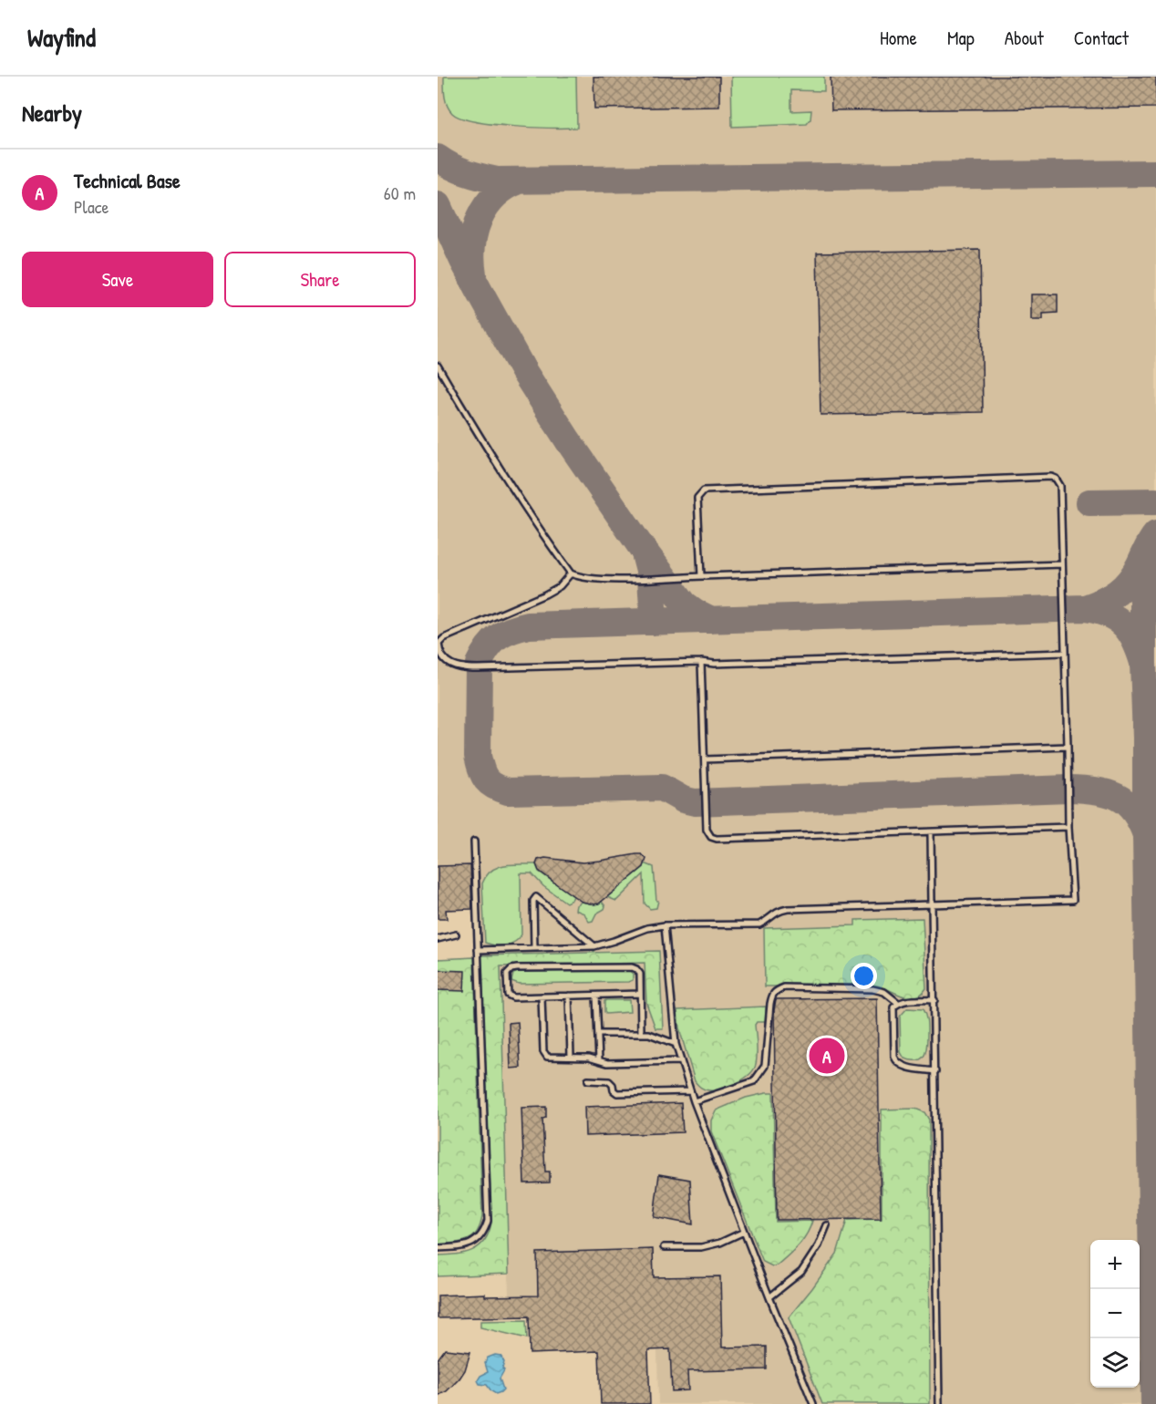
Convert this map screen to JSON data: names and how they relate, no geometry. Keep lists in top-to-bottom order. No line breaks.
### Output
{"page":{"header":"Wayfind","nav":["Home","Map","About","Contact"],"heading":"Nearby","list":[{"mark":"A","name":"Technical Base","note":"Place","value":"60 m"}],"buttons":["Save","Share"],"pins":"A","map_buttons":["+","−"]}}
